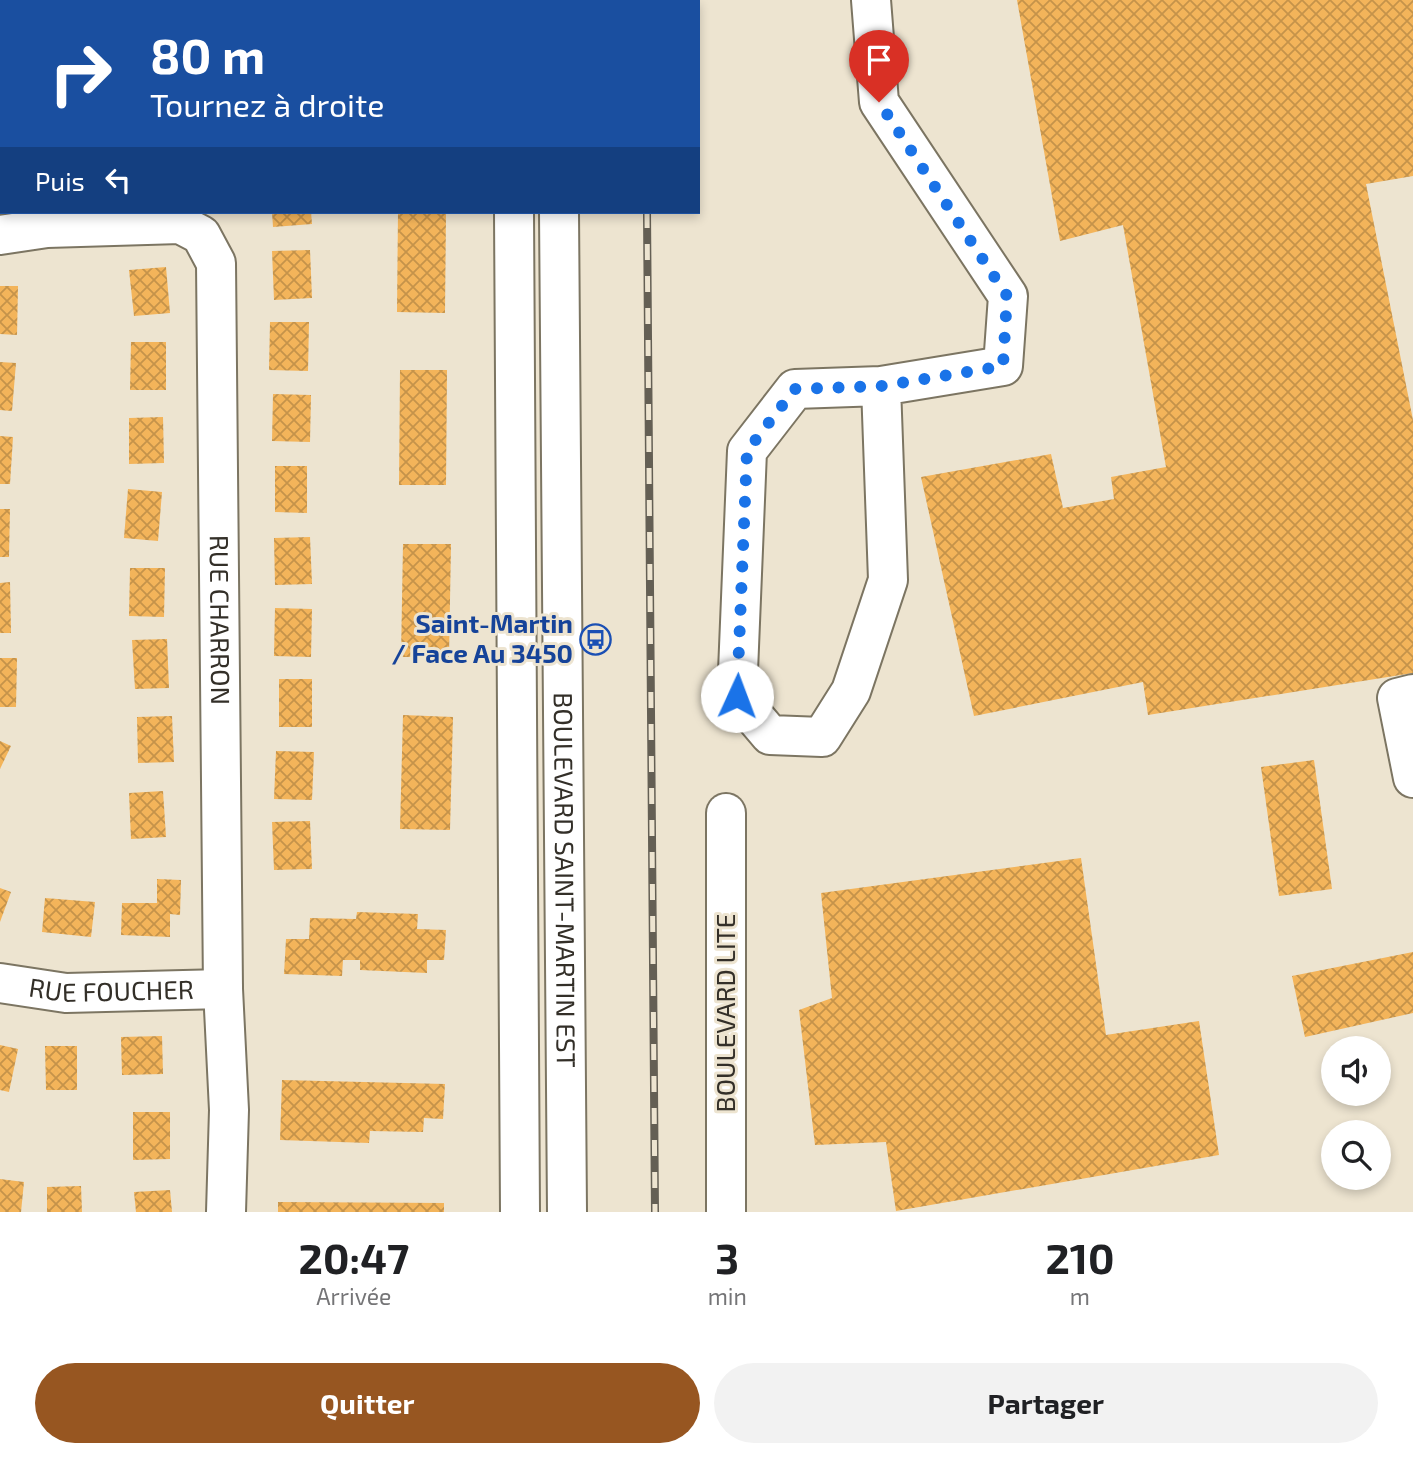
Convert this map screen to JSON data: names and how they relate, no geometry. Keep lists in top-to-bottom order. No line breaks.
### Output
{"streets":{"main road":["RUE CHARRON","BOULEVARD SAINT-MARTIN EST","RUE FOUCHER","BOULEVARD LITE"]},"crossings":[["RUE CHARRON","RUE FOUCHER"]],"places":{"bus stop":["Saint-Martin / Face Au 3450"]},"page":{"turn":["80 m","Tournez à droite"],"then":"Puis","eta":["20:47","Arrivée","3","min","210","m"],"buttons":["Quitter","Partager"]}}
